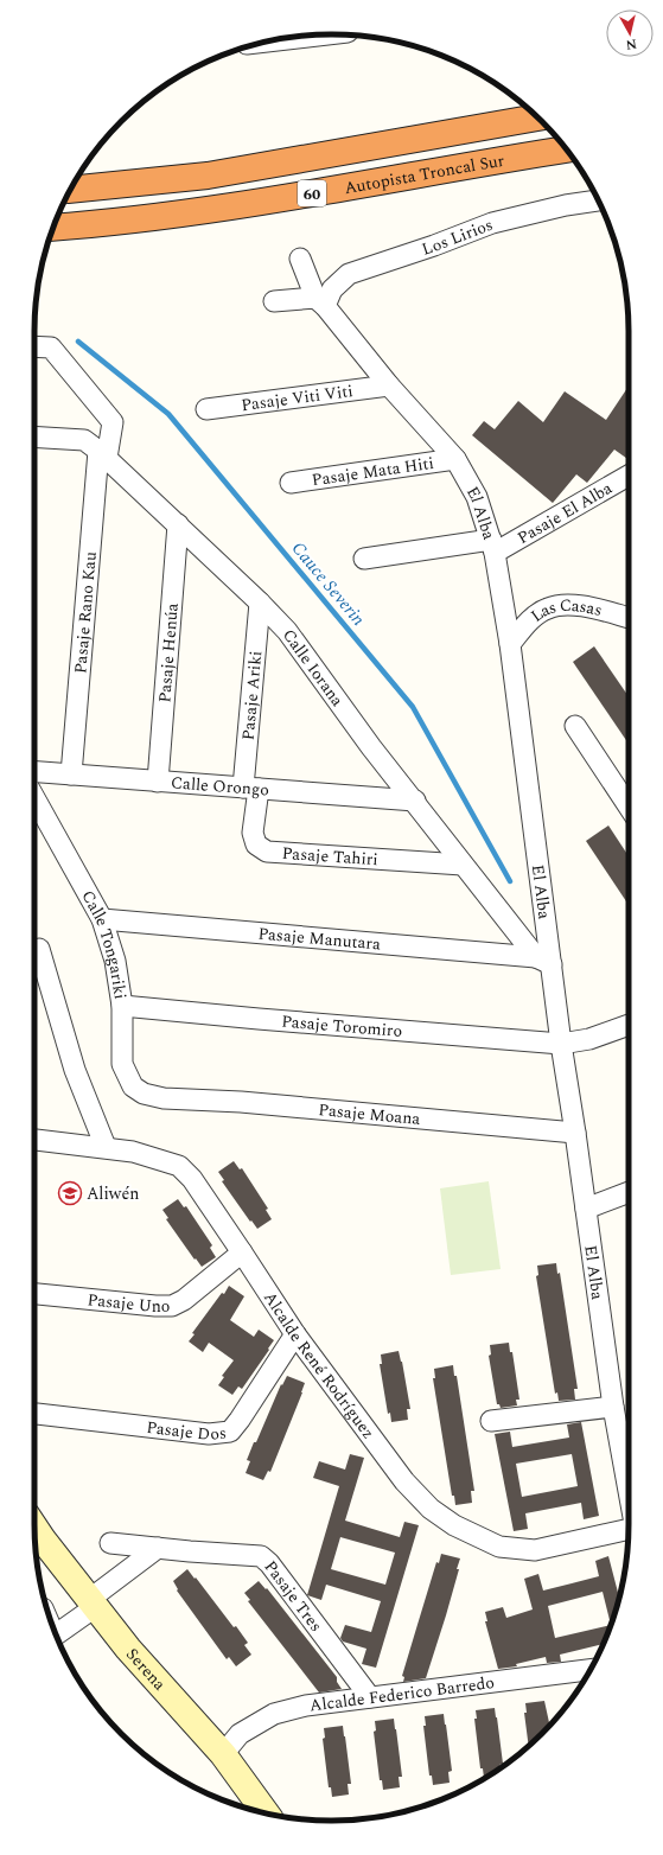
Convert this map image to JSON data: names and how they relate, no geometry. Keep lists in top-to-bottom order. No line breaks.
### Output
{"streets":{"highway":["Autopista Troncal Sur","60"],"street":["Los Lirios","Pasaje Viti Viti","Pasaje Mata Hiti","Pasaje El Alba","El Alba","Pasaje Rano Kau","Las Casas","Pasaje Henúa","Calle Iorana","Pasaje Ariki","Calle Orongo","Pasaje Tahiri","Pasaje Manutara","Calle Tongariki","Pasaje Toromiro","Pasaje Moana","Pasaje Uno","Alcalde René Rodríguez","Pasaje Dos","Pasaje Tres","Serena","Alcalde Federico Barredo"]},"crossings":[["Los Lirios","El Alba"],["Pasaje Viti Viti","El Alba"],["Pasaje Mata Hiti","El Alba"],["Pasaje El Alba","El Alba"],["El Alba","Las Casas"],["El Alba","Calle Iorana"],["El Alba","Pasaje Manutara"],["El Alba","Pasaje Toromiro"],["El Alba","Pasaje Moana"],["Pasaje Rano Kau","Calle Iorana"],["Pasaje Rano Kau","Calle Orongo"],["Pasaje Henúa","Calle Iorana"],["Pasaje Henúa","Calle Orongo"],["Calle Iorana","Pasaje Ariki"],["Calle Iorana","Calle Orongo"],["Calle Iorana","Pasaje Tahiri"],["Calle Iorana","Pasaje Manutara"],["Pasaje Ariki","Calle Orongo"],["Pasaje Ariki","Pasaje Tahiri"],["Calle Orongo","Pasaje Tahiri"],["Pasaje Manutara","Calle Tongariki"],["Calle Tongariki","Pasaje Toromiro"],["Calle Tongariki","Pasaje Moana"],["Pasaje Uno","Alcalde René Rodríguez"],["Alcalde René Rodríguez","Pasaje Dos"],["Pasaje Tres","Alcalde Federico Barredo"],["Serena","Alcalde Federico Barredo"]],"water":["Cauce Severin"],"places":{"school or university":["Aliwén"]},"north":"bottom"}
